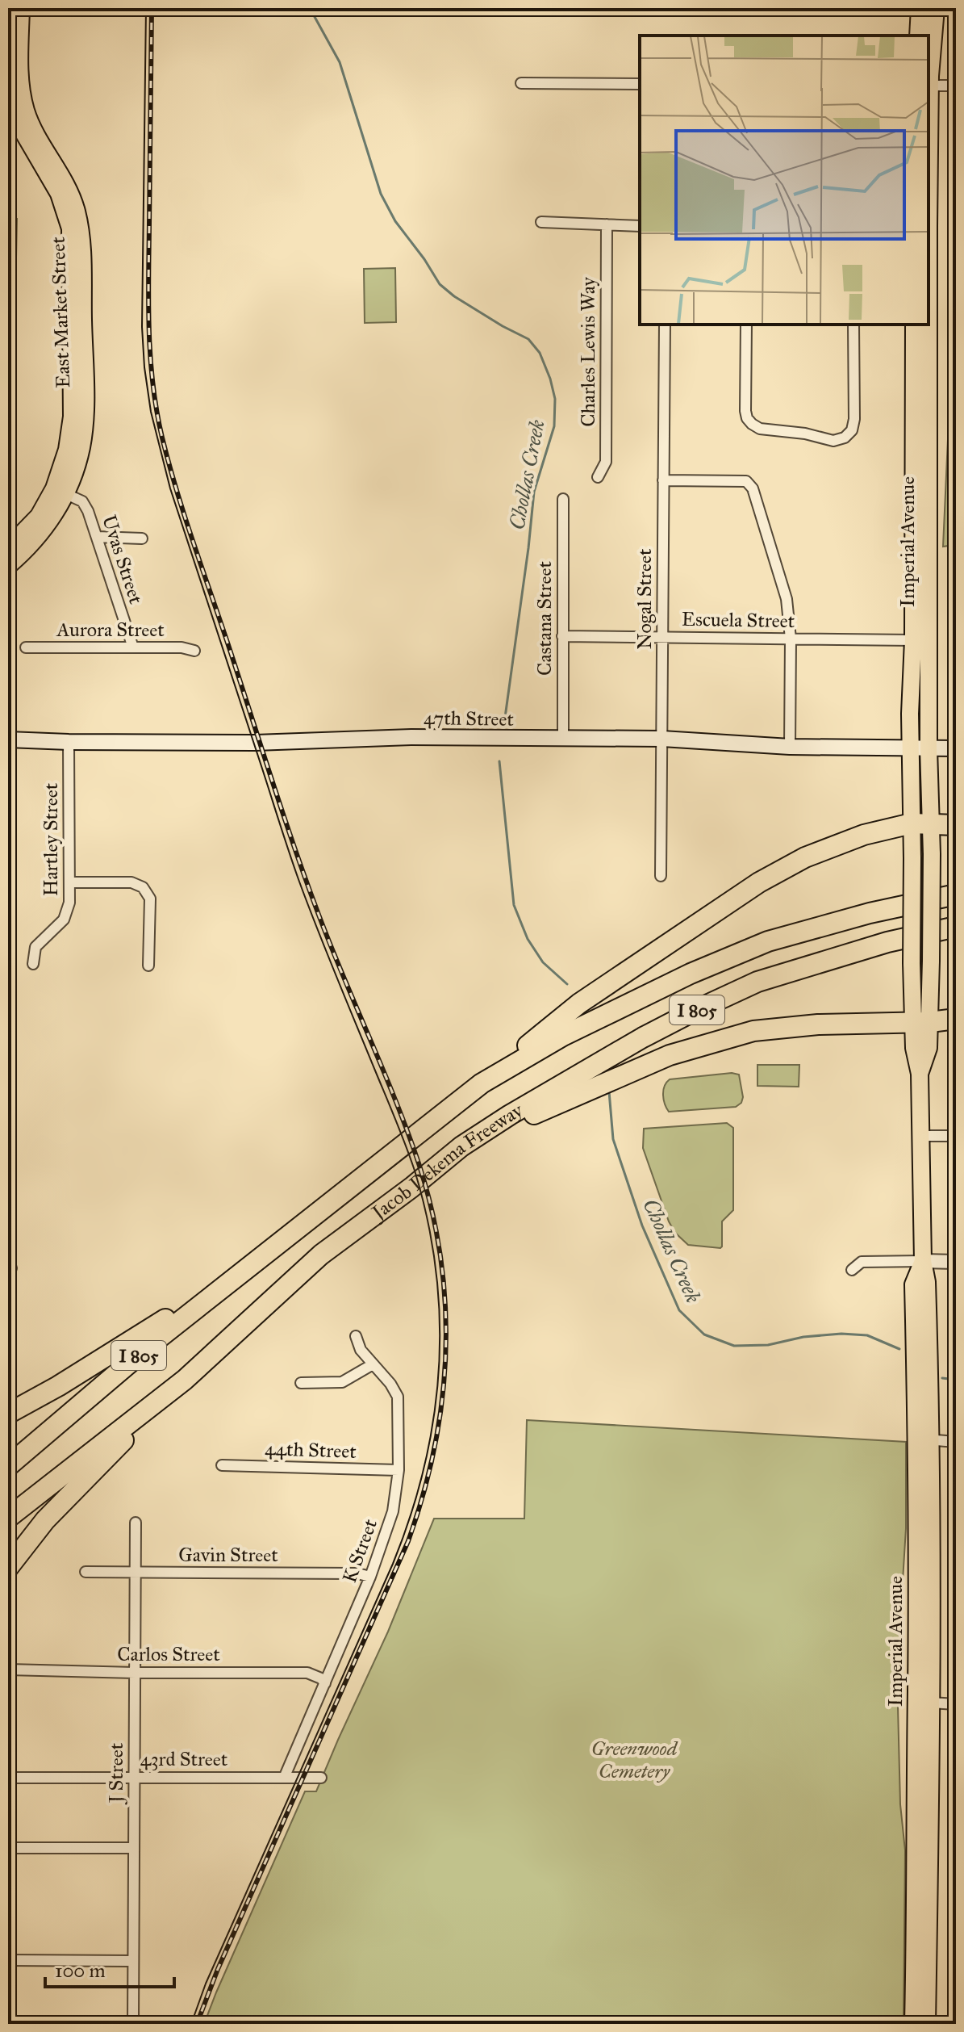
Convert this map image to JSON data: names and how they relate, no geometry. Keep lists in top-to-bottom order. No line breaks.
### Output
{"streets":{"highway":["I 805","Jacob Dekema Freeway"],"main road":["East Market Street","Imperial Avenue","47th Street"],"street":["Charles Lewis Way","Uvas Street","Nogal Street","Castana Street","Escuela Street","Aurora Street","Hartley Street","44th Street","K Street","Gavin Street","Carlos Street","43rd Street","J Street"]},"crossings":[["East Market Street","Uvas Street"],["Imperial Avenue","Escuela Street"],["Imperial Avenue","47th Street"],["Uvas Street","Aurora Street"],["Nogal Street","Escuela Street"],["Nogal Street","47th Street"],["Castana Street","Escuela Street"],["Castana Street","47th Street"],["47th Street","Hartley Street"],["44th Street","K Street"],["K Street","Gavin Street"],["K Street","Carlos Street"],["K Street","43rd Street"],["Gavin Street","J Street"],["Carlos Street","J Street"],["43rd Street","J Street"]],"water":["Chollas Creek"],"parks":["Greenwood Cemetery"],"scale_bar":"100 m"}
